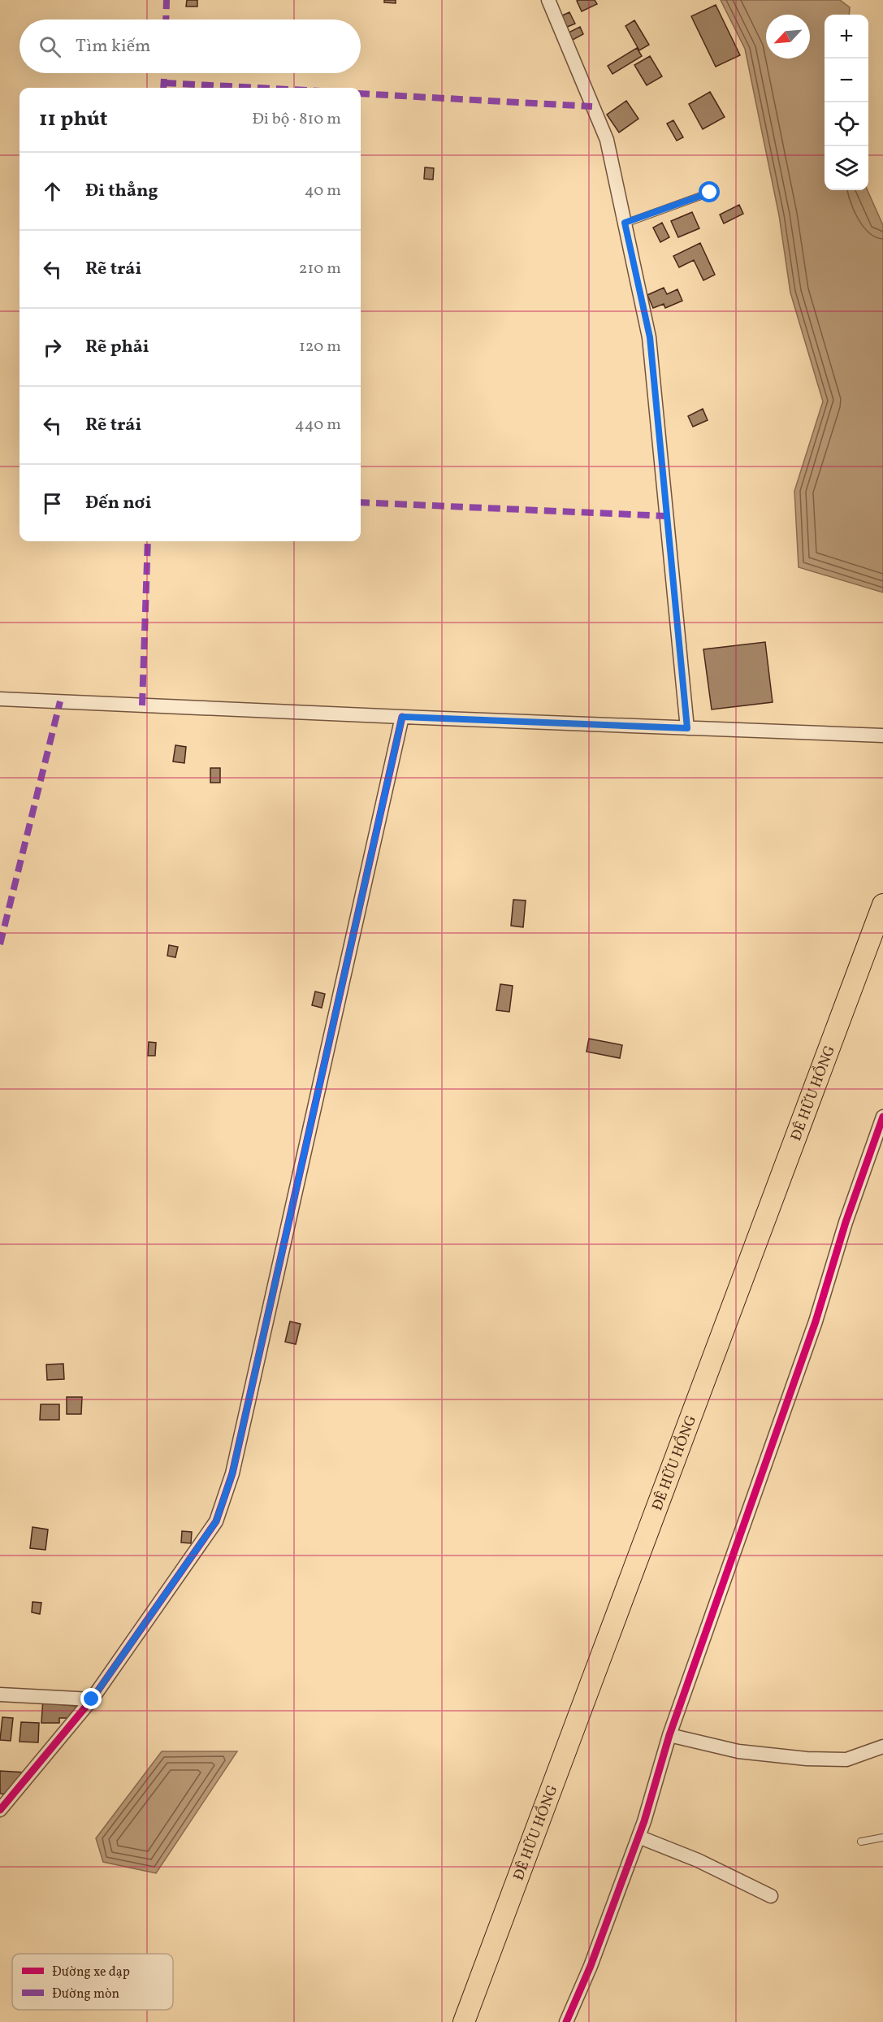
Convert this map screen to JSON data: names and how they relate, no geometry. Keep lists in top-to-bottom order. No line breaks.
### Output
{"streets":{"main road":["ĐÊ HỮU HỒNG"]},"legend":["Đường xe đạp","Đường mòn"],"north":"bottom left","page":{"map_buttons":["+","−"],"search":"Tìm kiếm","heading":["11 phút","Đi bộ · 810 m"],"list":[["Đi thẳng","40 m"],["Rẽ trái","210 m"],["Rẽ phải","120 m"],["Rẽ trái","440 m"],"Đến nơi"]}}
